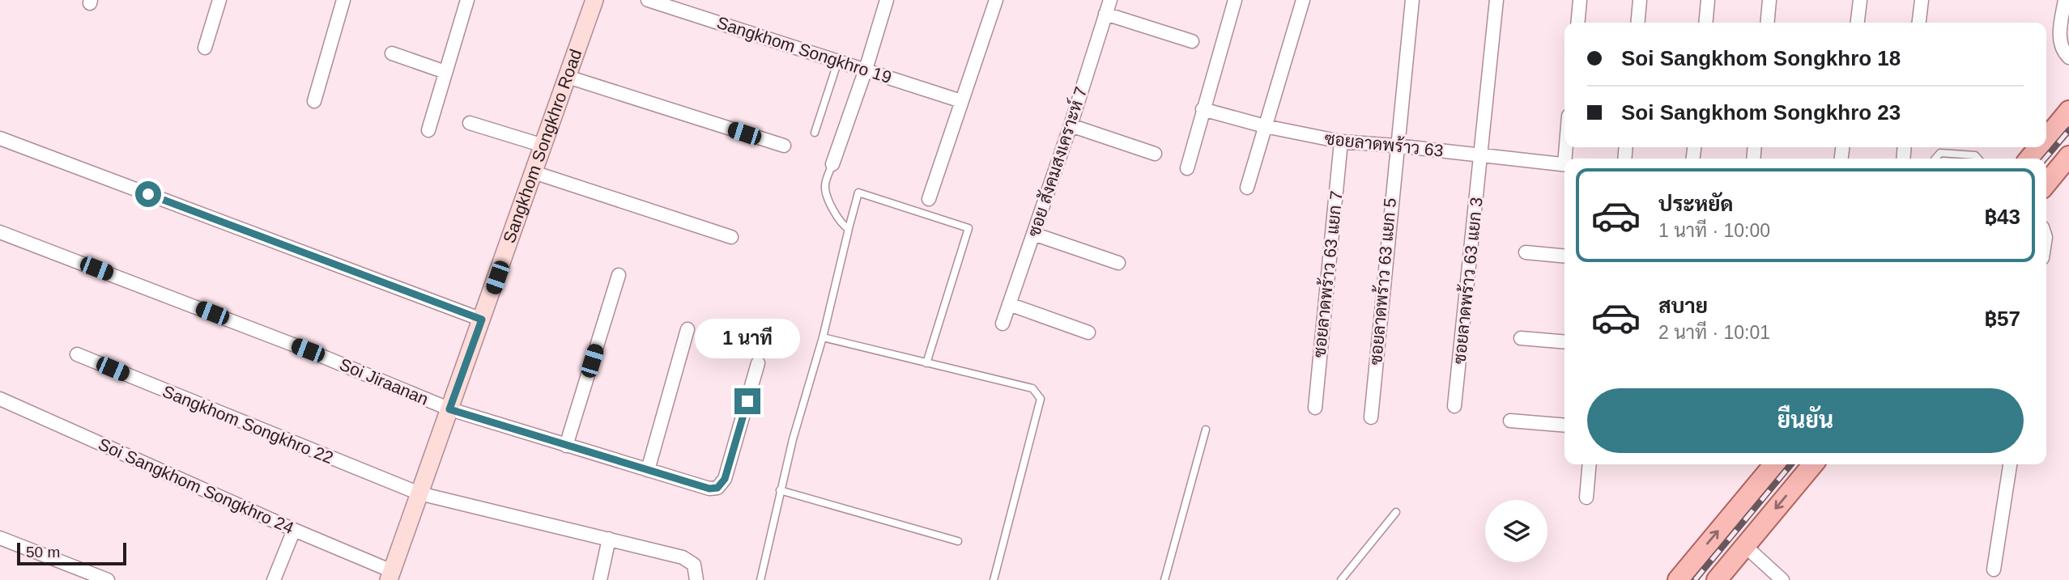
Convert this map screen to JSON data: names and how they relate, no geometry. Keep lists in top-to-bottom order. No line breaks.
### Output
{"streets":{"main road":["Sangkhom Songkhro Road"],"street":["Sangkhom Songkhro 19","ซอยลาดพร้าว 63","ซอย สังคมสงเคราะห์ 7","ซอยลาดพร้าว 63 แยก 7","ซอยลาดพร้าว 63 แยก 3","ซอยลาดพร้าว 63 แยก 5","Soi Jiraanan","Sangkhom Songkhro 22","Soi Sangkhom Songkhro 24"]},"crossings":[["ซอยลาดพร้าว 63","ซอยลาดพร้าว 63 แยก 7"],["ซอยลาดพร้าว 63","ซอยลาดพร้าว 63 แยก 3"],["ซอยลาดพร้าว 63","ซอยลาดพร้าว 63 แยก 5"],["Sangkhom Songkhro Road","Soi Jiraanan"],["Sangkhom Songkhro Road","Sangkhom Songkhro 22"],["Sangkhom Songkhro Road","Soi Sangkhom Songkhro 24"]],"scale_bar":"50 m","page":{"banner":["Soi Sangkhom Songkhro 18","Soi Sangkhom Songkhro 23"],"list":[{"name":"ประหยัด","note":"1 นาที · 10:00","value":"฿43"},{"name":"สบาย","note":"2 นาที · 10:01","value":"฿57"}],"bubble":"1 นาที","buttons":"ยืนยัน","scale":"50 m"}}
